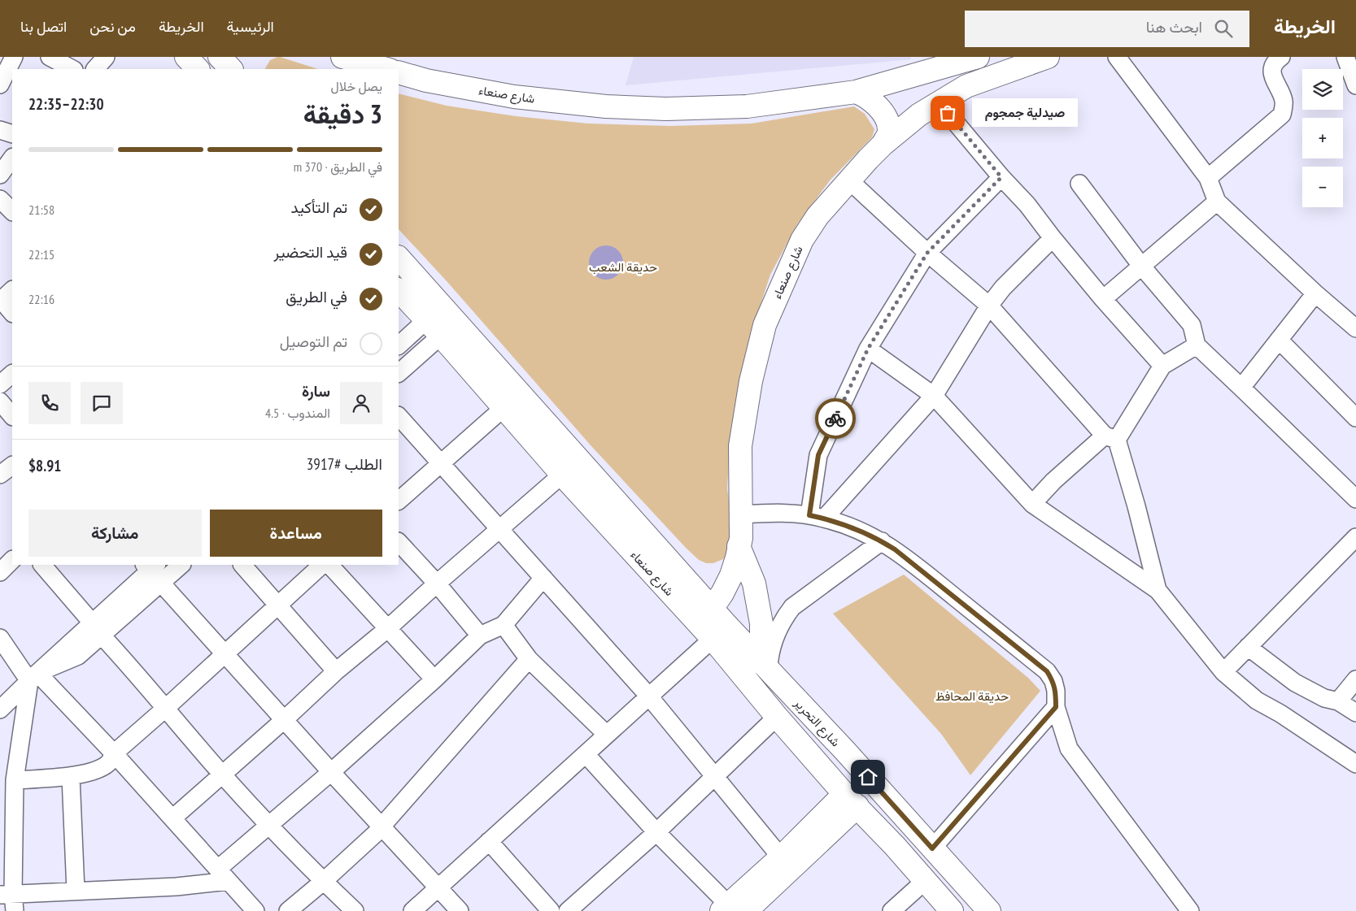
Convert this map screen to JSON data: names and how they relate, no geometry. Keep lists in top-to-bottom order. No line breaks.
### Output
{"streets":{"main road":["شارع صنعاء","شارع التحرير"]},"crossings":[["شارع صنعاء","شارع التحرير"]],"parks":["حديقة الشعب","حديقة المحافظ"],"places":["صيدلية جمجوم"],"page":{"header":"الخريطة","search":"ابحث هنا","nav":["الرئيسية","الخريطة","من نحن","اتصل بنا"],"map_buttons":["+","−"],"heading":["3 دقيقة","يصل خلال","22:30–22:35"],"panel":["سارة","المندوب · 4.5","الطلب #3917","$8.91"],"bubble":"صيدلية جمجوم","bar":"في الطريق · 370 m","list":[["تم التأكيد","21:58"],["قيد التحضير","22:15"],["في الطريق","22:16"],"تم التوصيل"],"buttons":["مساعدة","مشاركة"]}}
